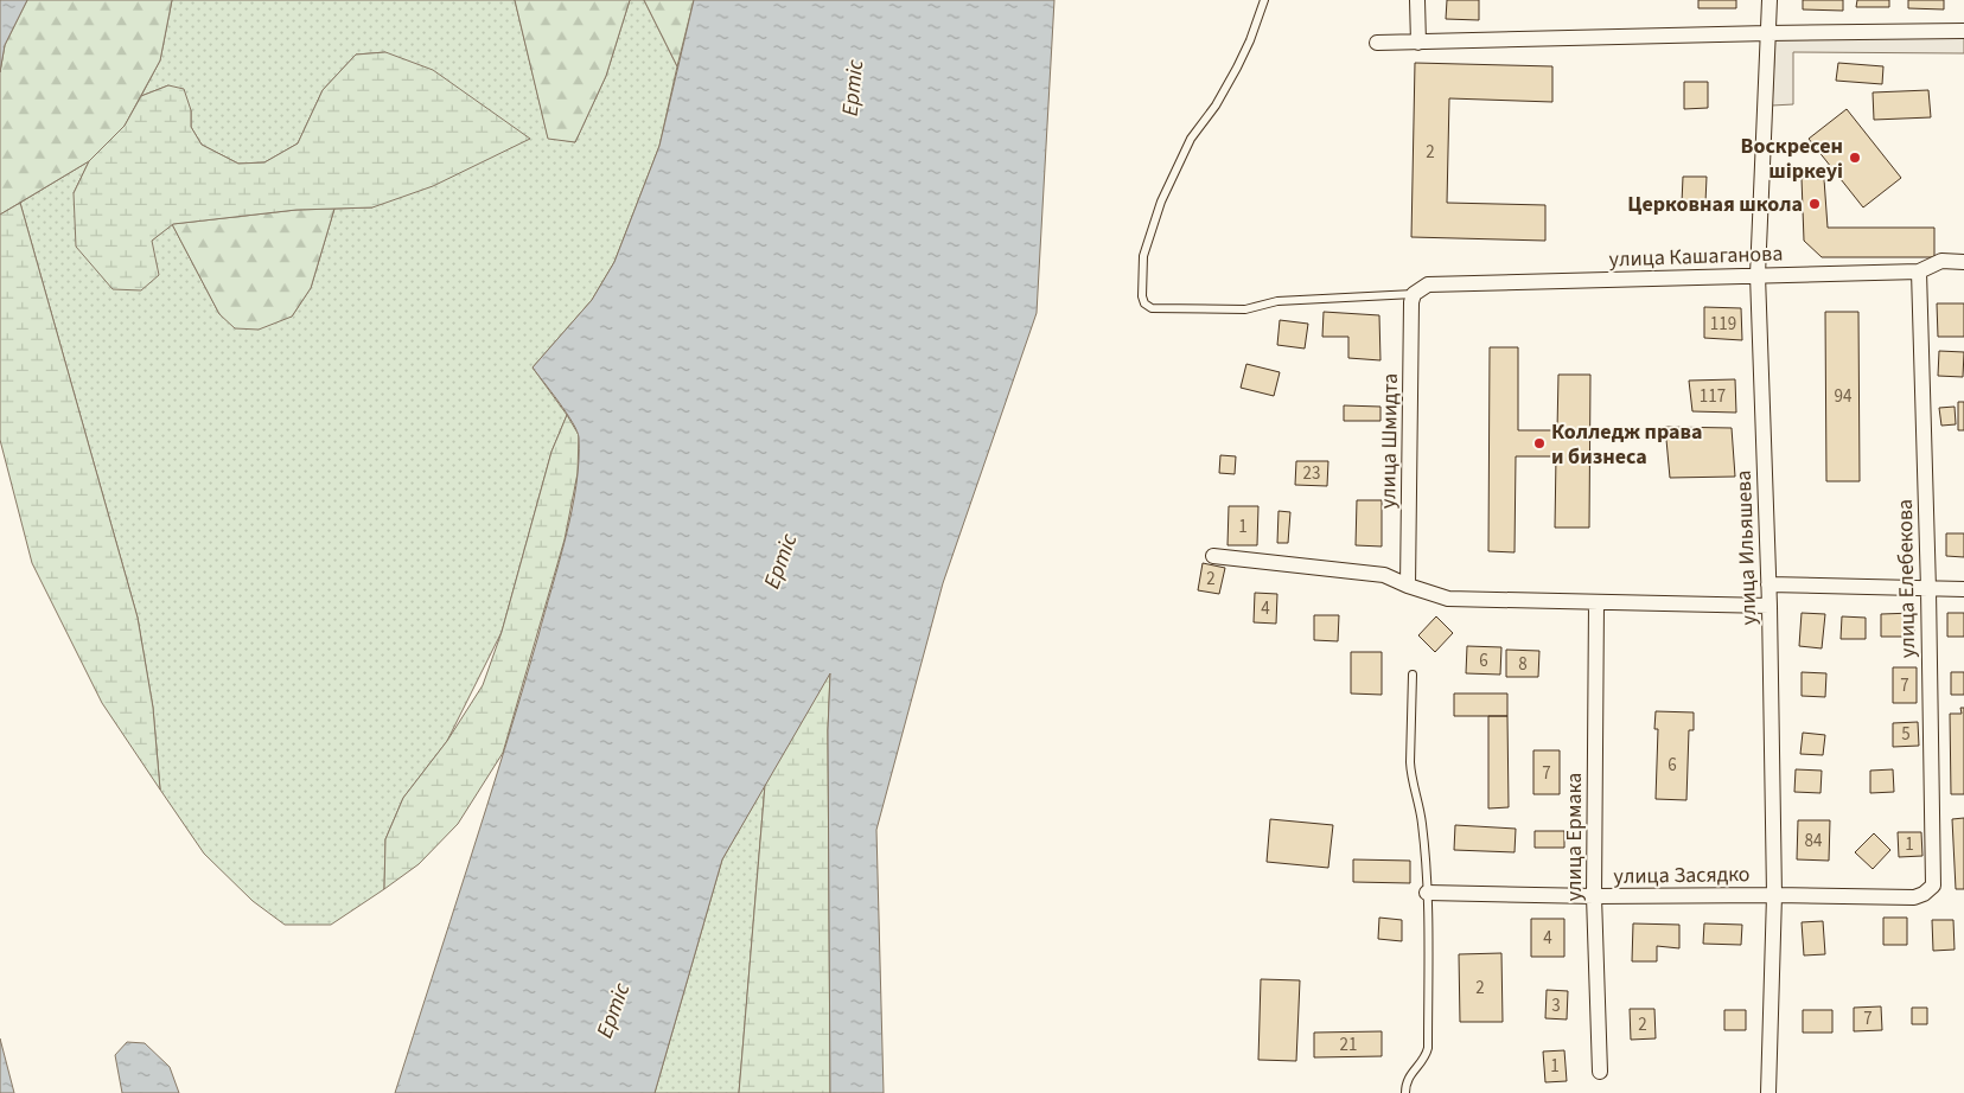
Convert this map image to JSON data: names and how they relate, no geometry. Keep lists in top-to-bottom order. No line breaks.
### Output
{"streets":{"street":["улица Кашаганова","улица Шмидта","улица Ильяшева","улица Елебекова","улица Ермака","улица Засядко"]},"crossings":[["улица Кашаганова","улица Шмидта"],["улица Кашаганова","улица Ильяшева"],["улица Кашаганова","улица Елебекова"],["улица Ильяшева","улица Засядко"],["улица Елебекова","улица Засядко"],["улица Ермака","улица Засядко"]],"water":["Ертіс"],"places":["Воскресен шіркеуі","Церковная школа","Колледж права и бизнеса"],"house_numbers":["2","119","117","94","23","1","2","4","6","8","7","5","6","7","84","1","4","2","3","7","2","21","1"]}
